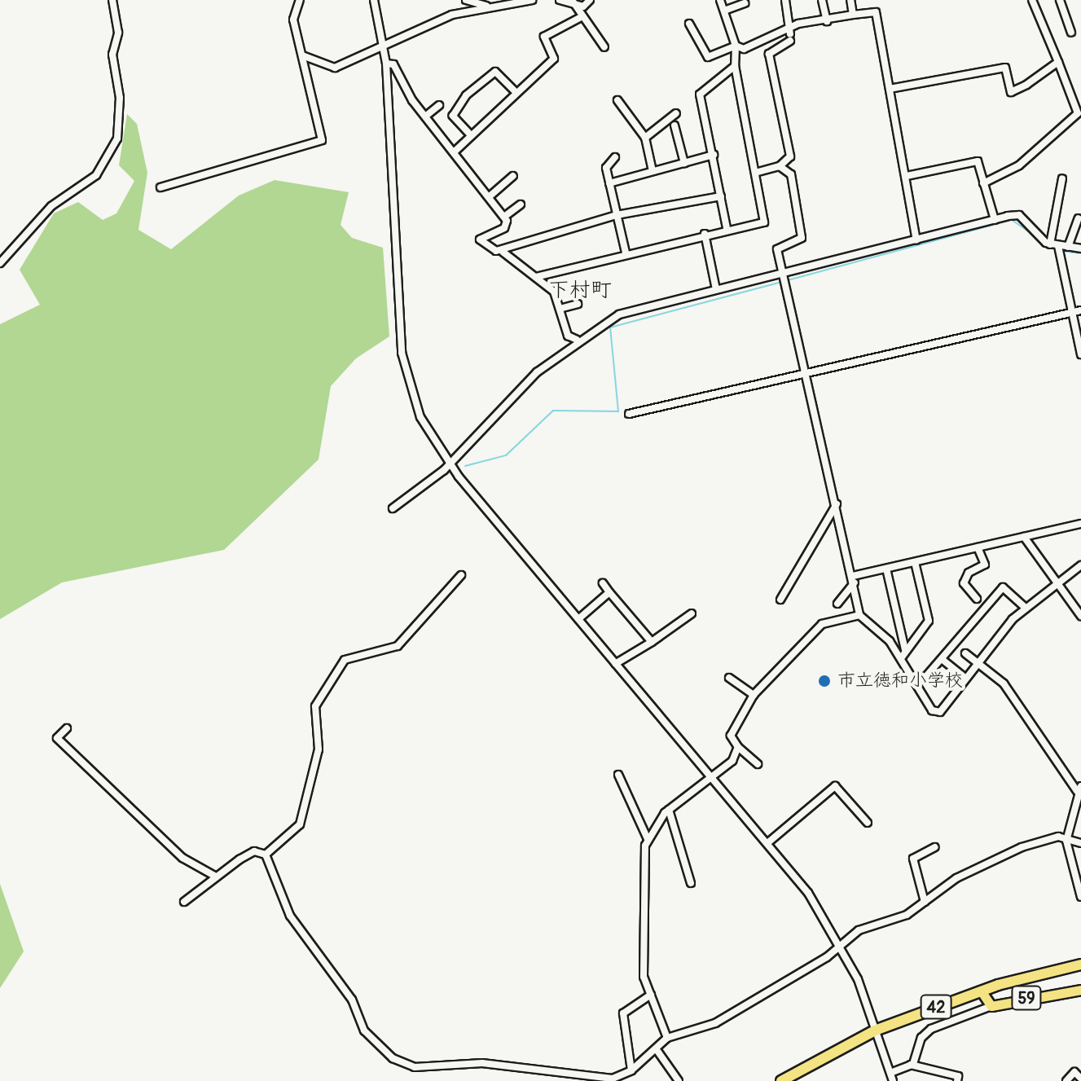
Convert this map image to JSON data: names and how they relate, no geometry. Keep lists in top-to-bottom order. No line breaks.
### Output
{"streets":{"highway":["42"],"main road":["59"]},"crossings":[["59","42"]],"districts":["下村町"],"places":["市立徳和小学校"]}
